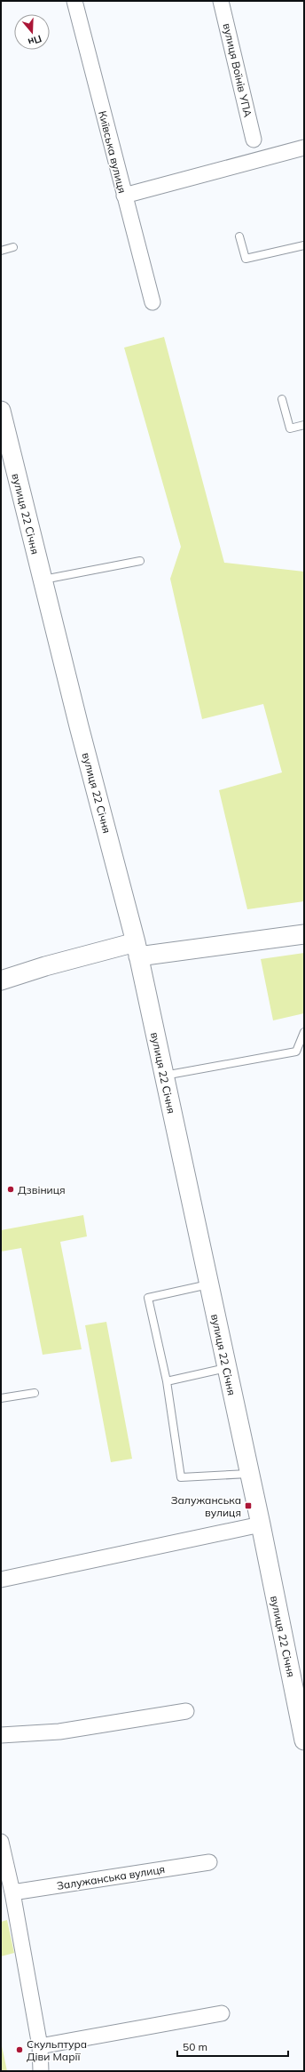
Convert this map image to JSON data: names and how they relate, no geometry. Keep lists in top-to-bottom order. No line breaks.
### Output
{"streets":{"street":["вулиця Воїнів УПА","Київська вулиця","вулиця 22 Січня","Залужанська вулиця"]},"places":{"other":["Дзвіниця","Скульптура Діви Марії"],"transit":["Залужанська вулиця"]},"scale_bar":"50 m","north":"bottom"}
